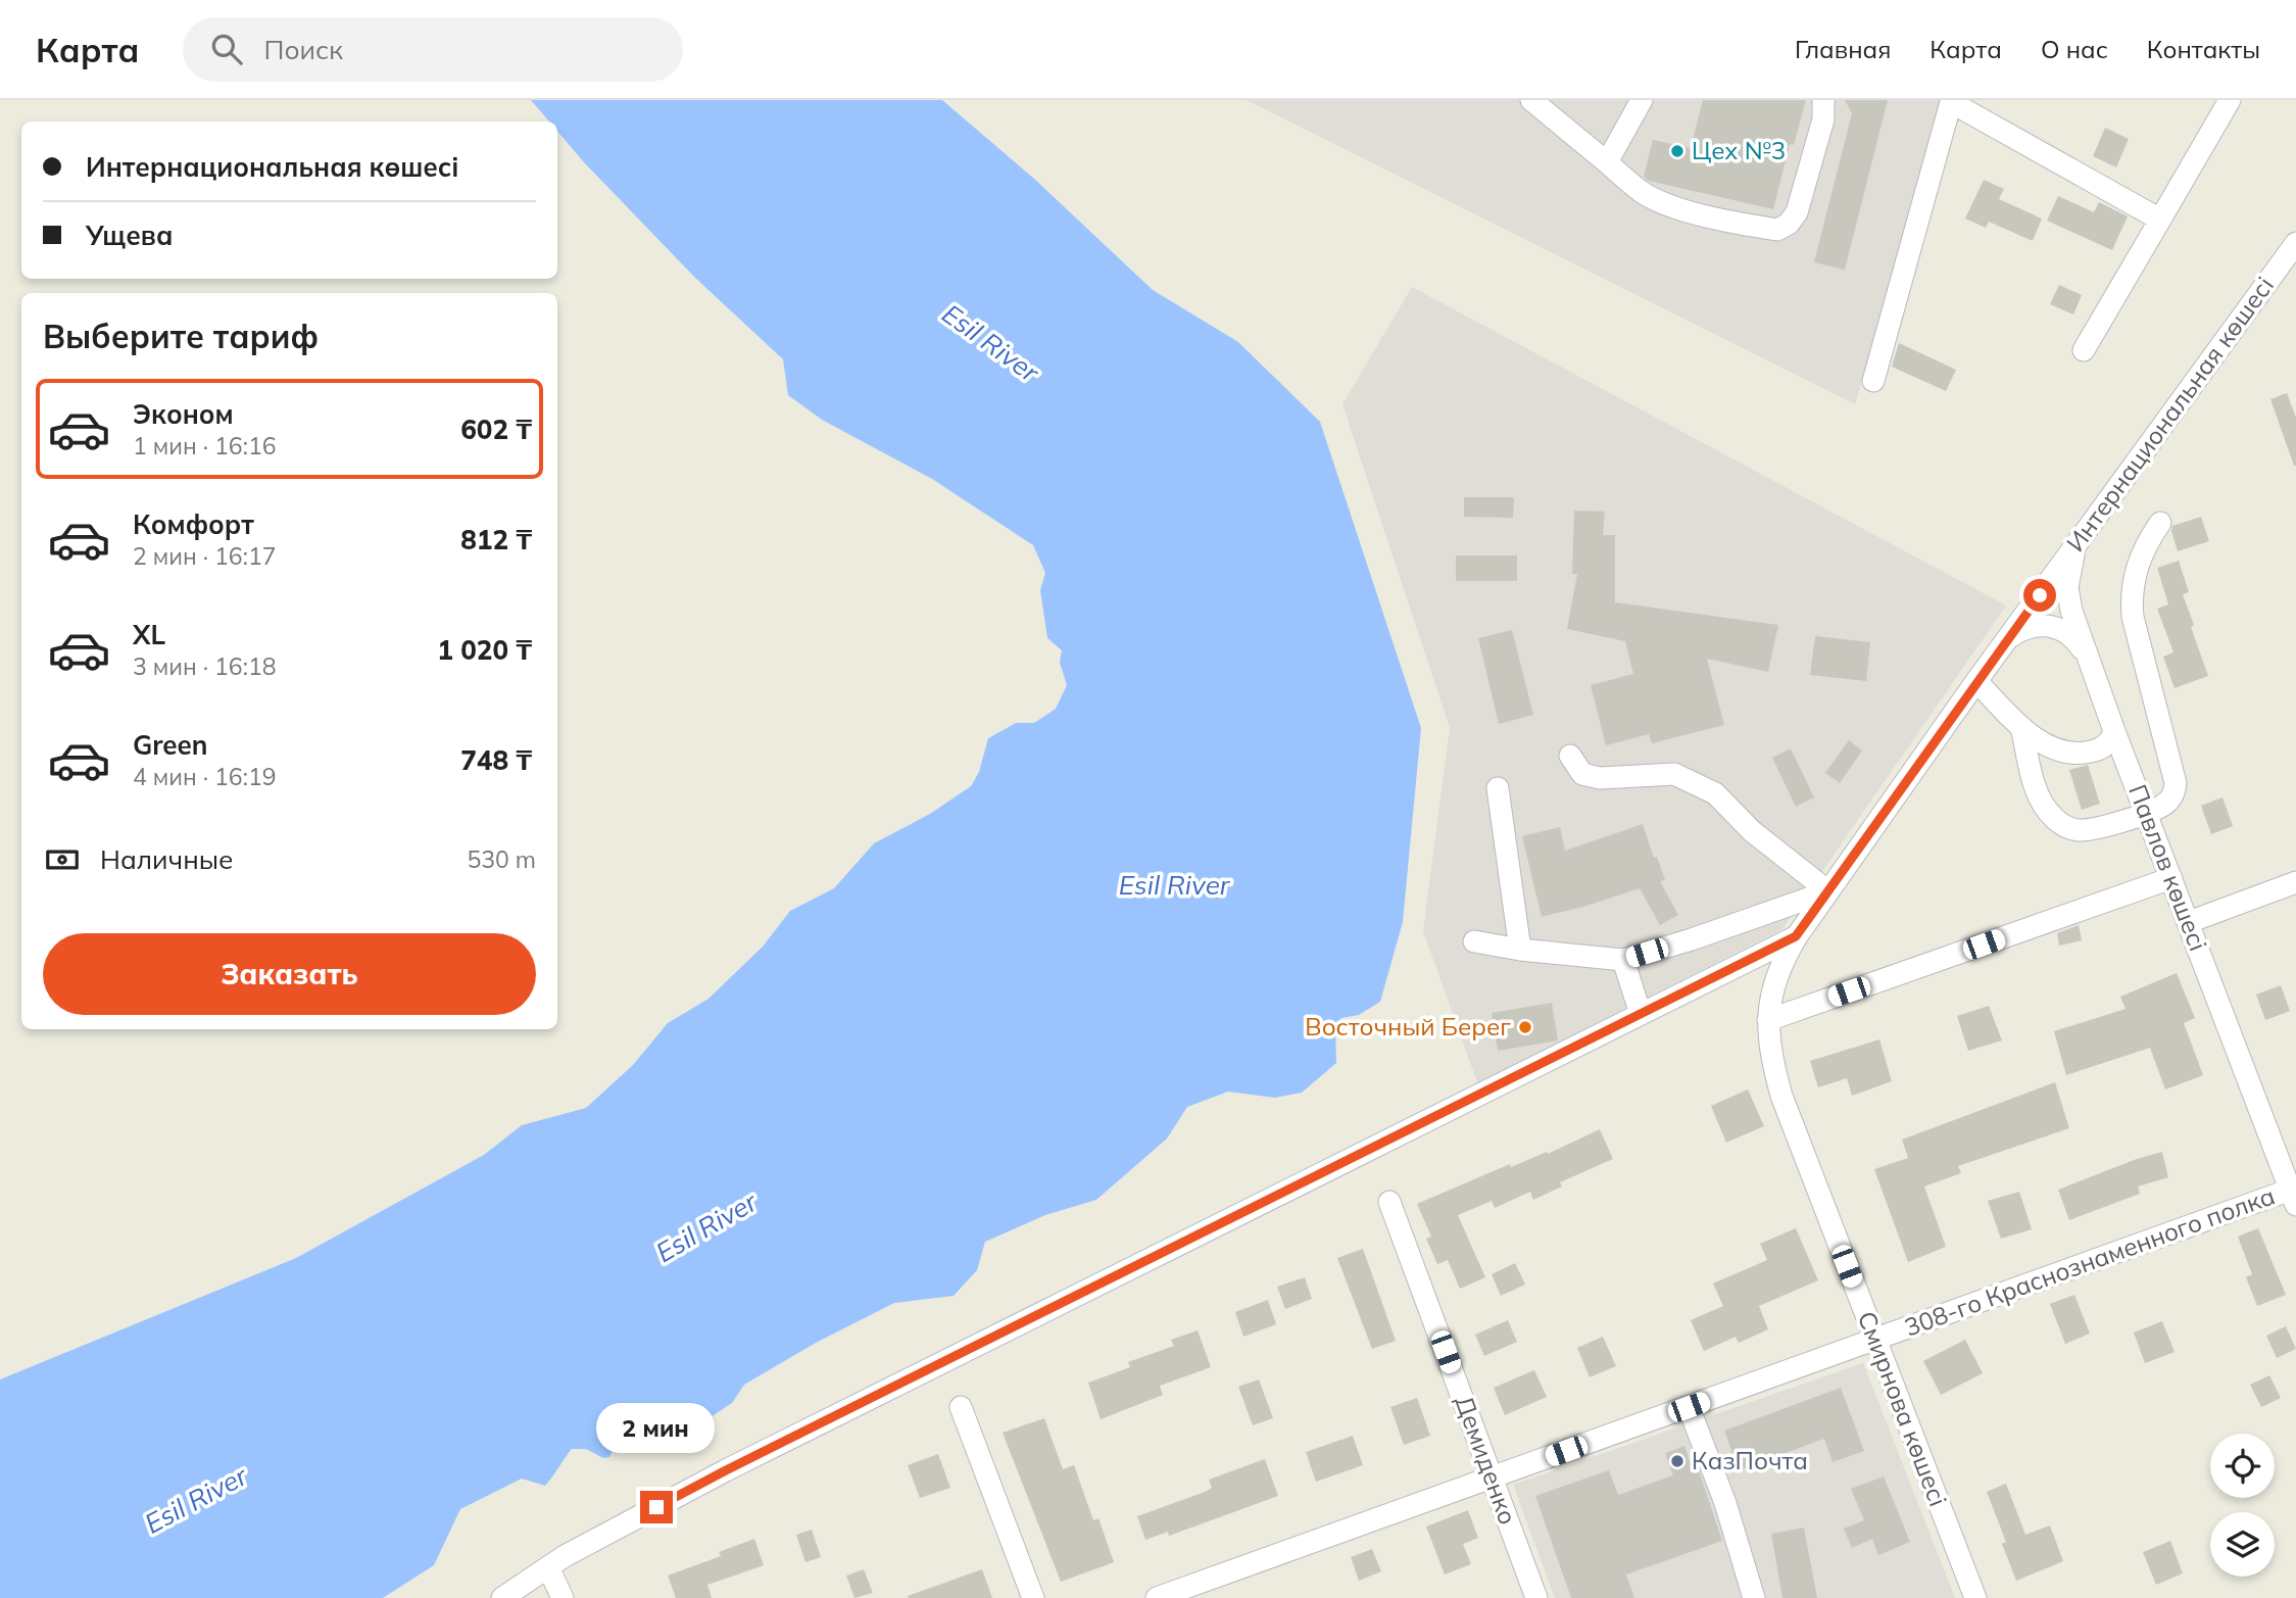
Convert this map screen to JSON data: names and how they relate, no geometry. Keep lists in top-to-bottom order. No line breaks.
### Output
{"streets":{"street":["Интернациональная көшесі","Павлов көшесі","308-го Краснознаменного полка","Смирнова көшесі","Демиденко"]},"crossings":[["Интернациональная көшесі","Павлов көшесі"],["Интернациональная көшесі","Смирнова көшесі"],["Павлов көшесі","308-го Краснознаменного полка"],["308-го Краснознаменного полка","Смирнова көшесі"],["308-го Краснознаменного полка","Демиденко"]],"water":["Esil River"],"places":["Цех №3","Восточный Берег","КазПочта"],"page":{"header":"Карта","search":"Поиск","nav":["Главная","Карта","О нас","Контакты"],"banner":["Интернациональная көшесі","Ущева"],"heading":"Выберите тариф","list":[{"name":"Эконом","note":"1 мин · 16:16","value":"602 ₸"},{"name":"Комфорт","note":"2 мин · 16:17","value":"812 ₸"},{"name":"XL","note":"3 мин · 16:18","value":"1 020 ₸"},{"name":"Green","note":"4 мин · 16:19","value":"748 ₸"}],"pay":["Наличные","530 m"],"buttons":"Заказать","bubble":"2 мин"}}
